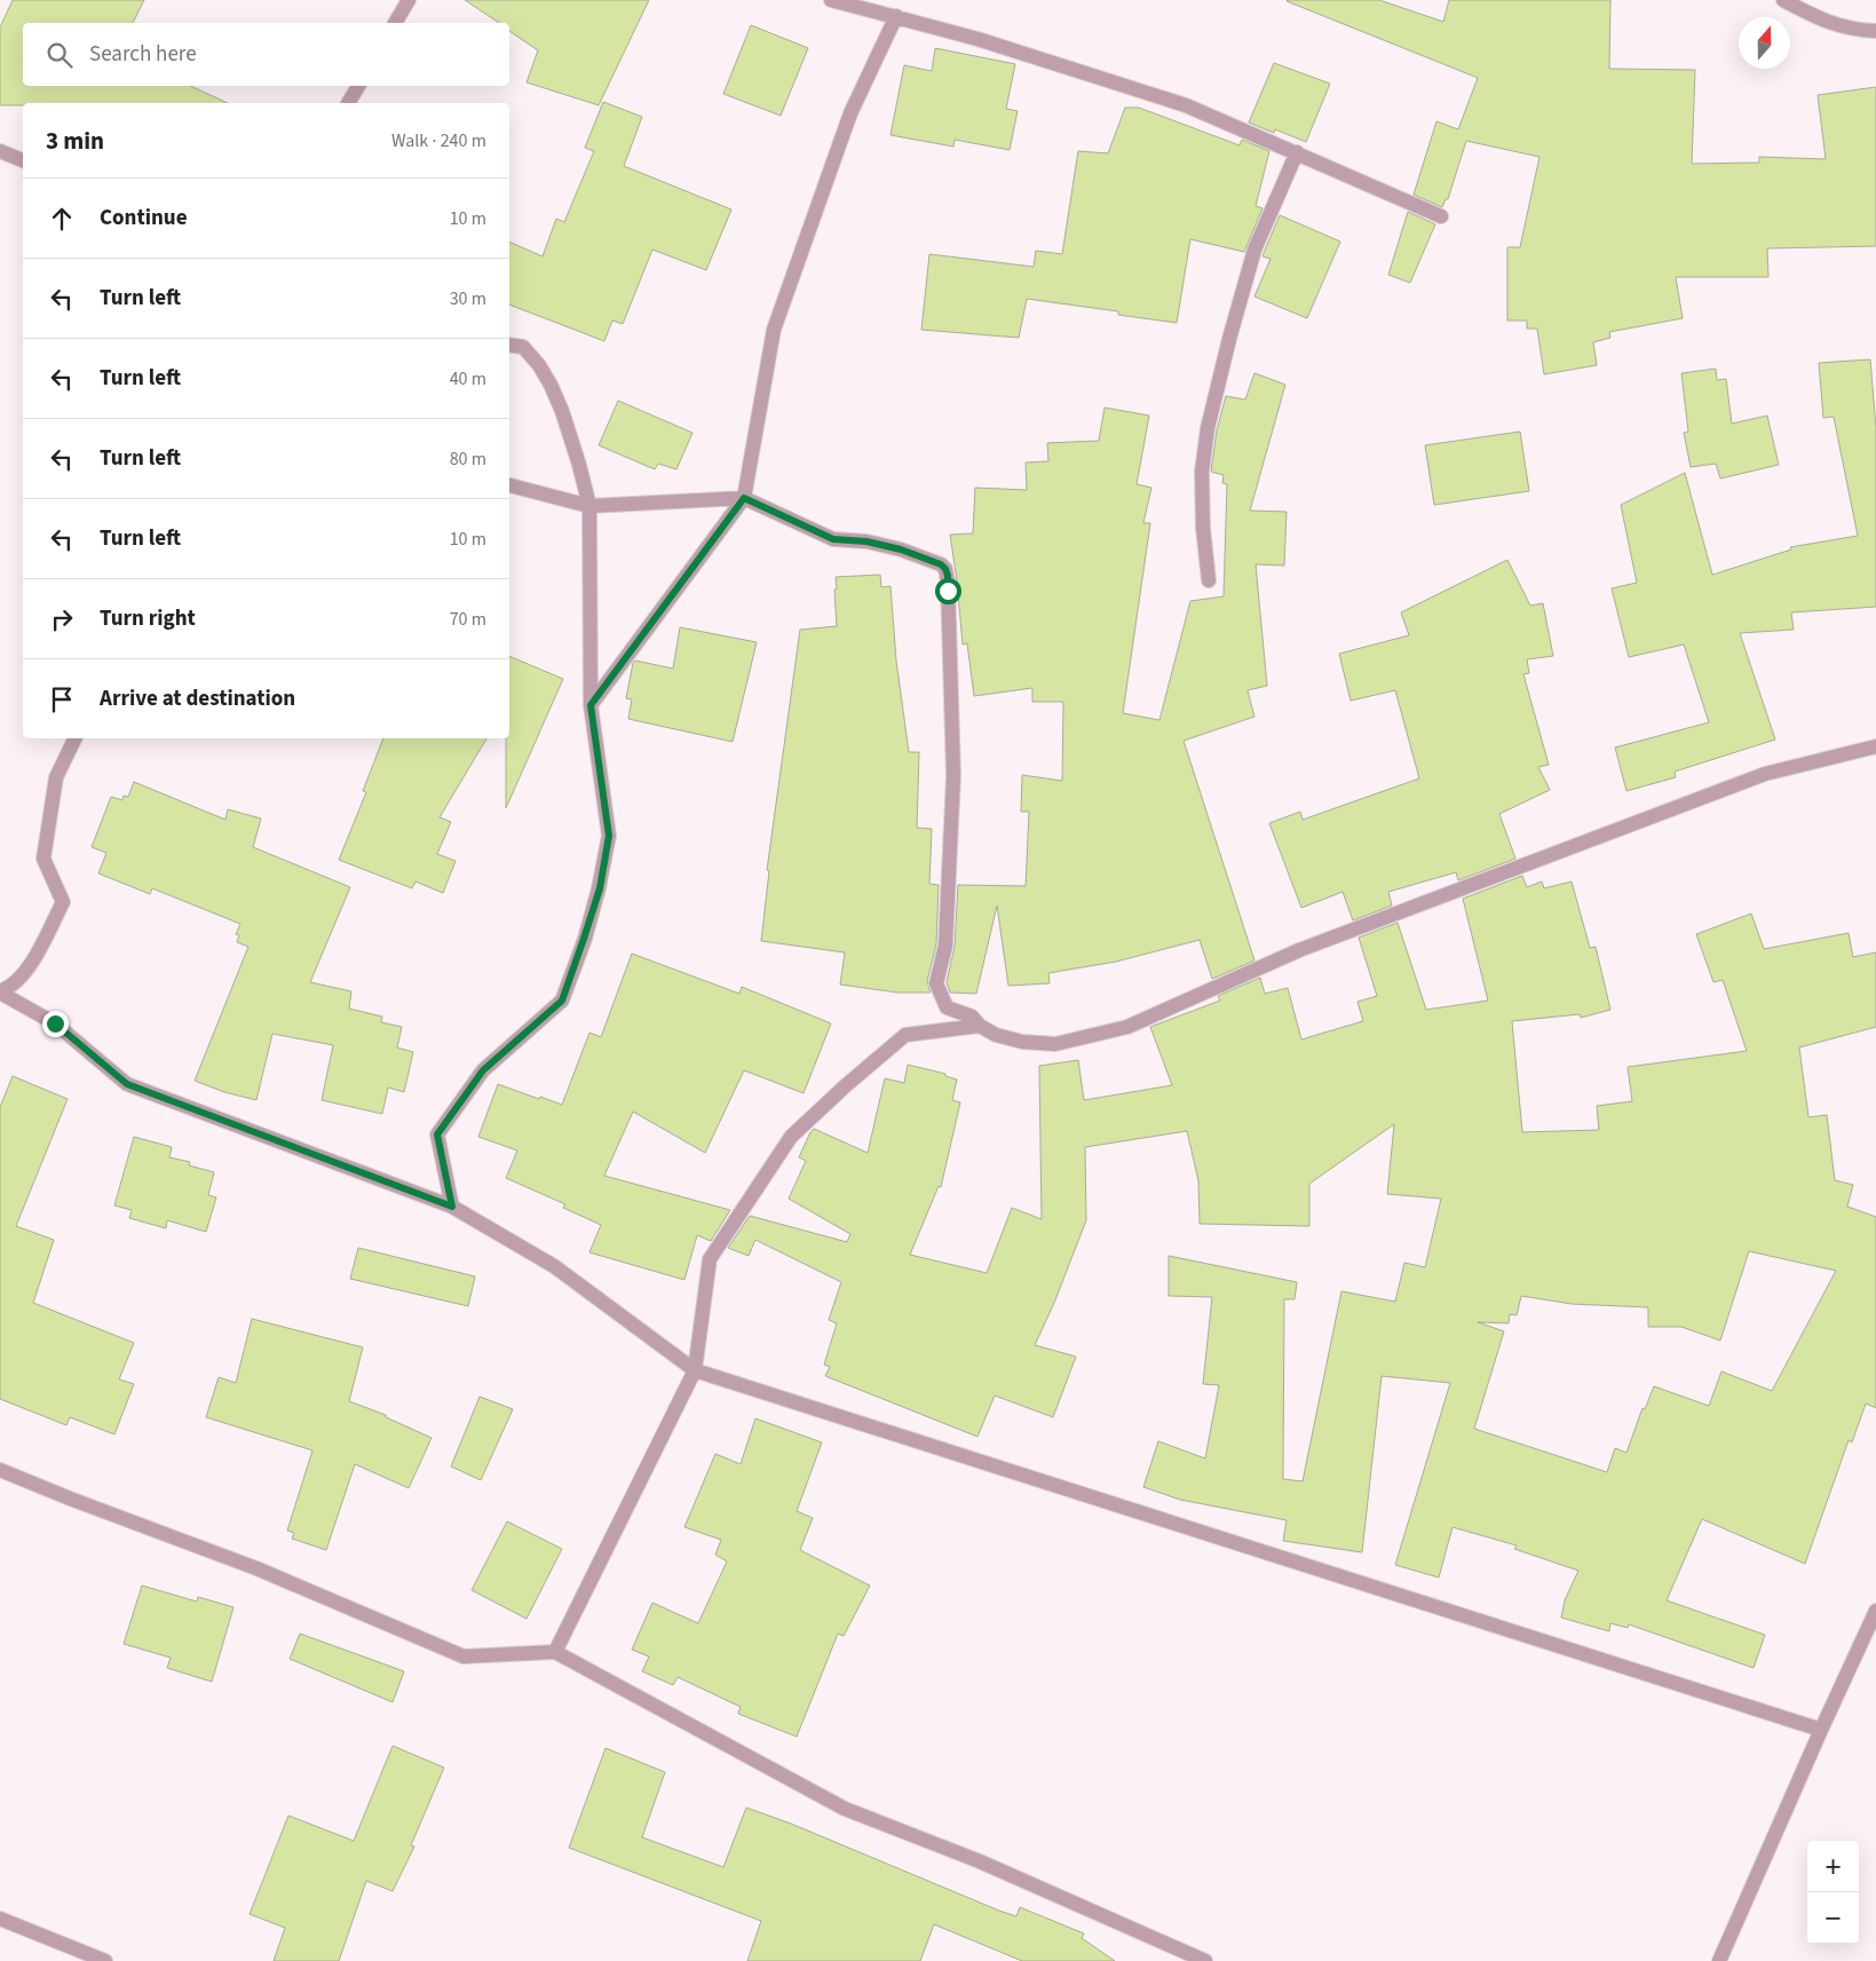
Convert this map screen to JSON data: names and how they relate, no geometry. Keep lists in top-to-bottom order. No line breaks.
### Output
{"north":"top","page":{"search":"Search here","heading":["3 min","Walk · 240 m"],"list":[["Continue","10 m"],["Turn left","30 m"],["Turn left","40 m"],["Turn left","80 m"],["Turn left","10 m"],["Turn right","70 m"],"Arrive at destination"],"map_buttons":["+","−"]}}
